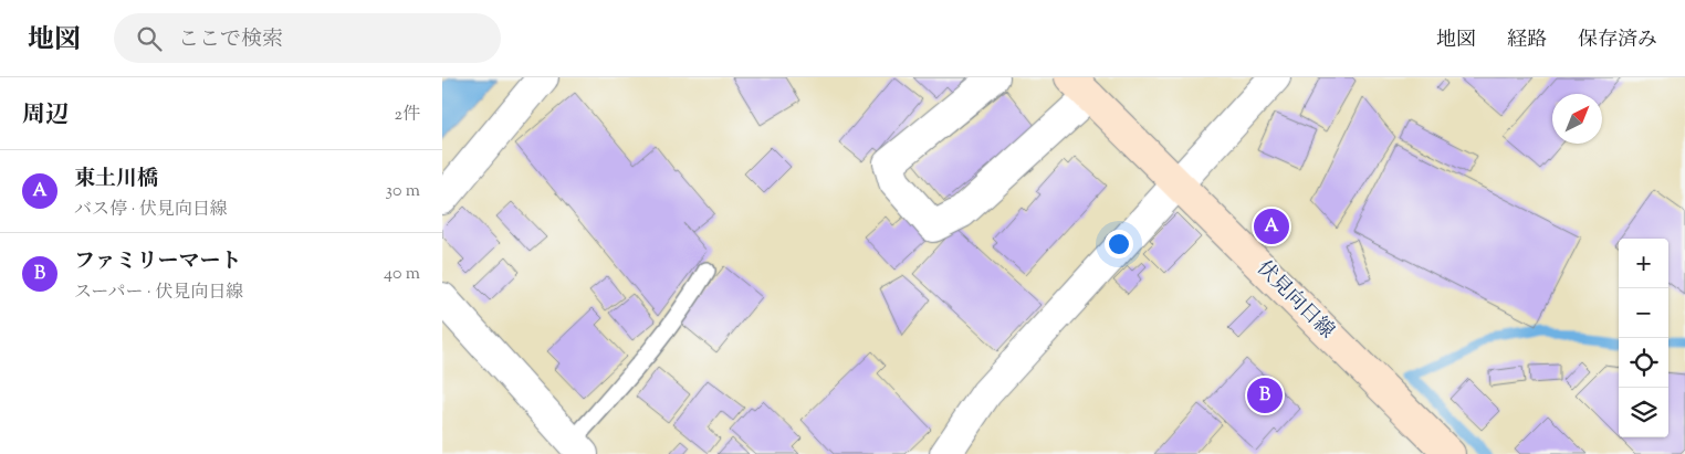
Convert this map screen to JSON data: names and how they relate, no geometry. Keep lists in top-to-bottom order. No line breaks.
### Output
{"streets":{"main road":["伏見向日線"]},"north":"top right","page":{"header":"地図","search":"ここで検索","nav":["地図","経路","保存済み"],"heading":["周辺","2件"],"list":[{"mark":"A","name":"東土川橋","note":"バス停 · 伏見向日線","value":"30 m"},{"mark":"B","name":"ファミリーマート","note":"スーパー · 伏見向日線","value":"40 m"}],"pins":["A","B"],"map_buttons":["+","−"]}}
